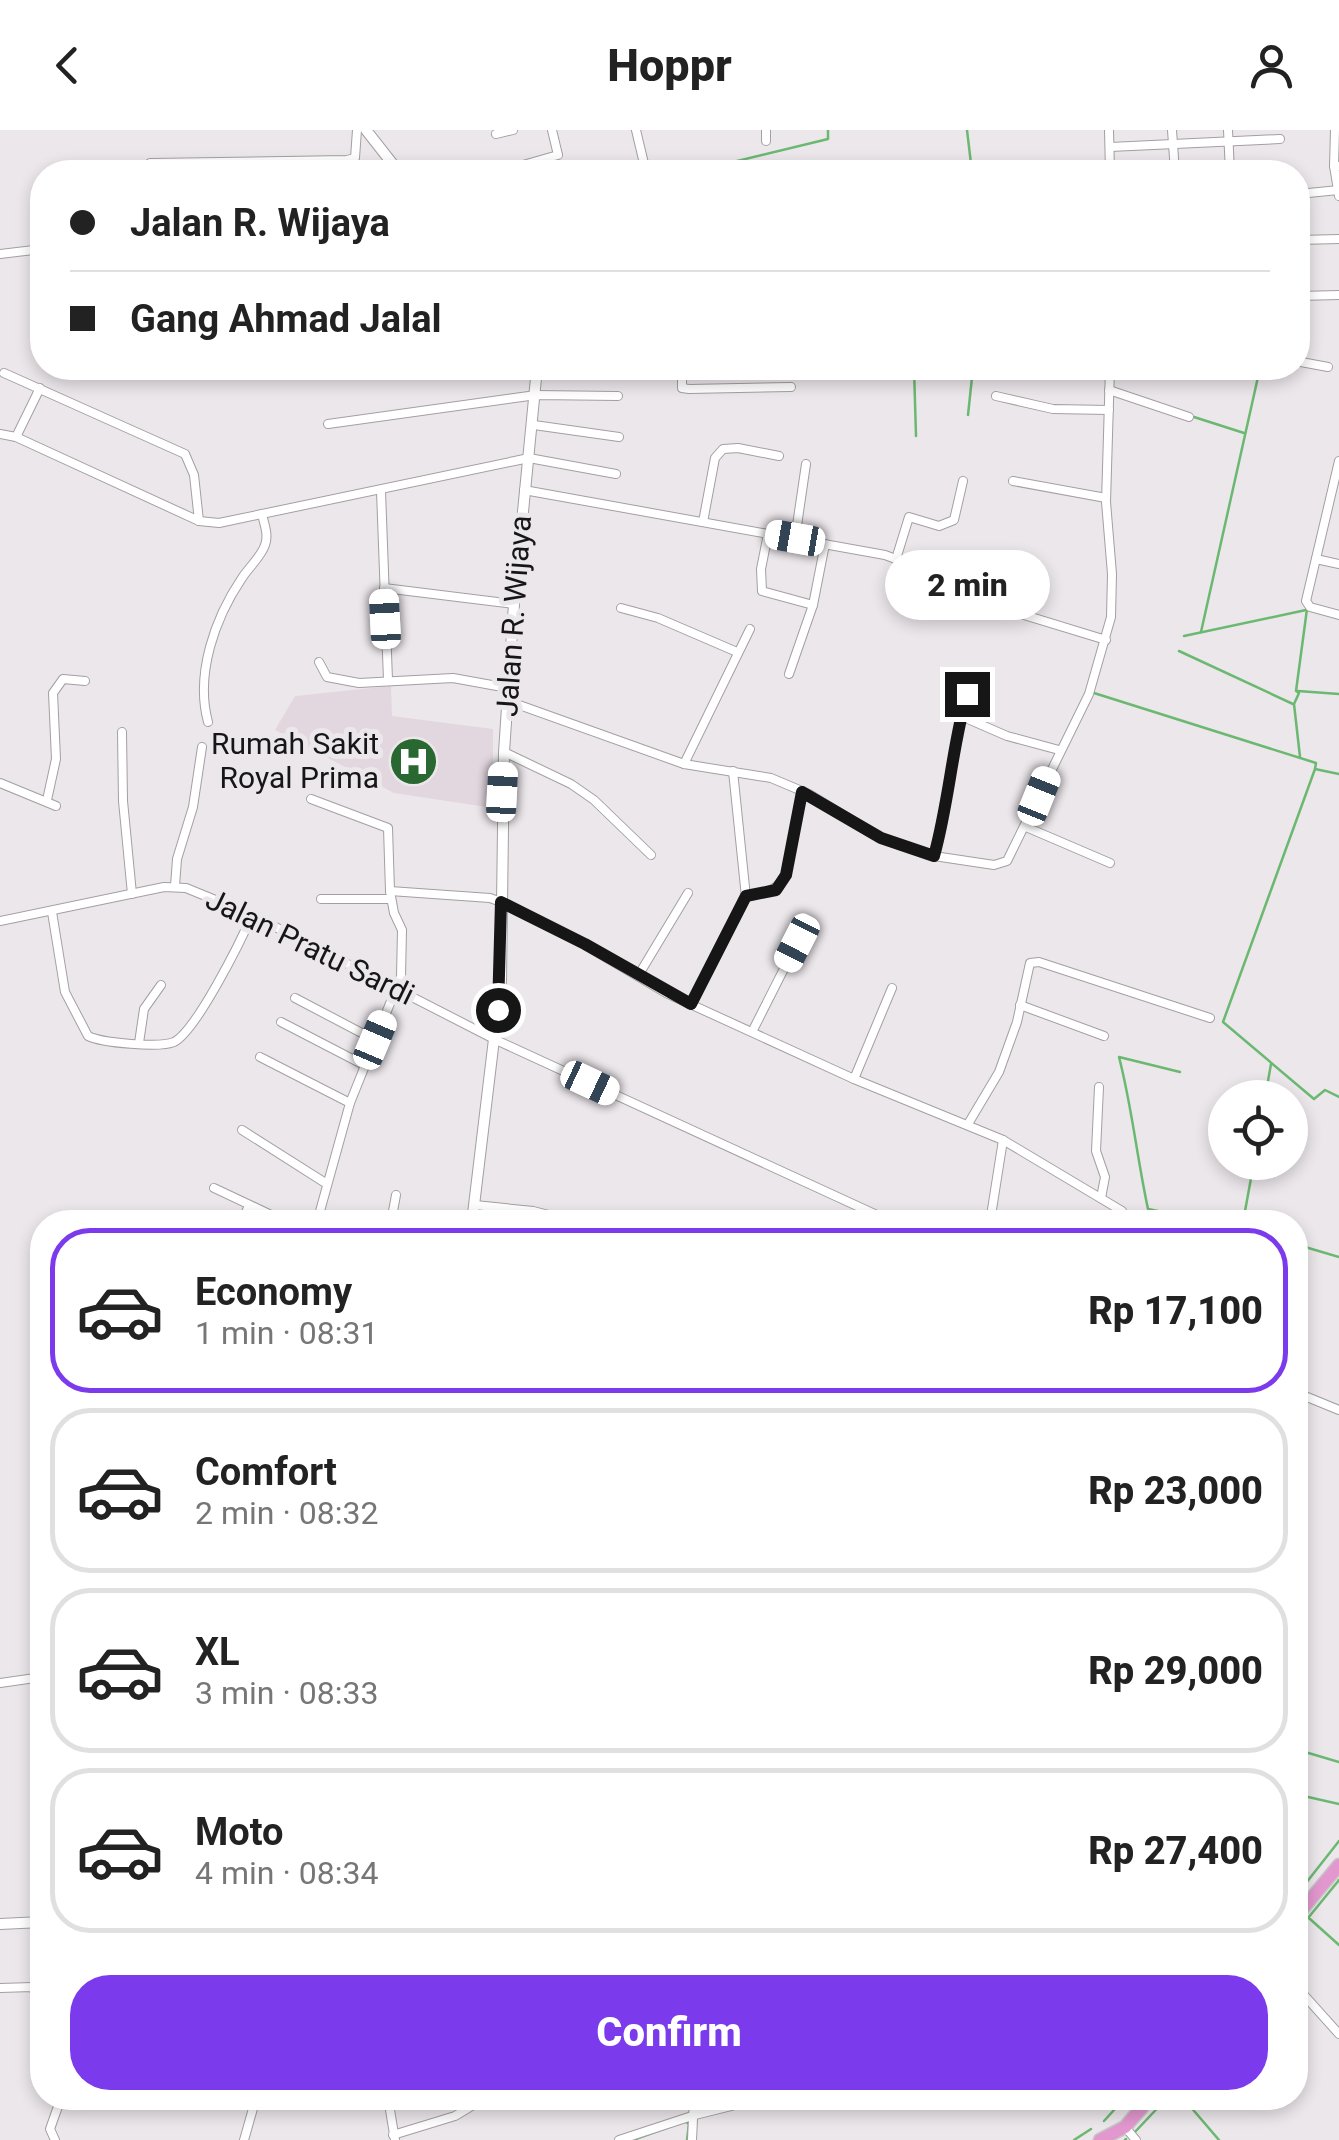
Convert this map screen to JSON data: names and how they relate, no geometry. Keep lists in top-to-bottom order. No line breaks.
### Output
{"streets":{"street":["Jalan R. Wijaya","Jalan Pratu Sardi"]},"crossings":[["Jalan R. Wijaya","Jalan Pratu Sardi"]],"places":{"hospital":["Rumah Sakit Royal Prima"]},"page":{"header":"Hoppr","banner":["Jalan R. Wijaya","Gang Ahmad Jalal"],"bubble":"2 min","list":[{"name":"Economy","note":"1 min · 08:31","value":"Rp 17,100"},{"name":"Comfort","note":"2 min · 08:32","value":"Rp 23,000"},{"name":"XL","note":"3 min · 08:33","value":"Rp 29,000"},{"name":"Moto","note":"4 min · 08:34","value":"Rp 27,400"}],"buttons":"Confirm"}}
